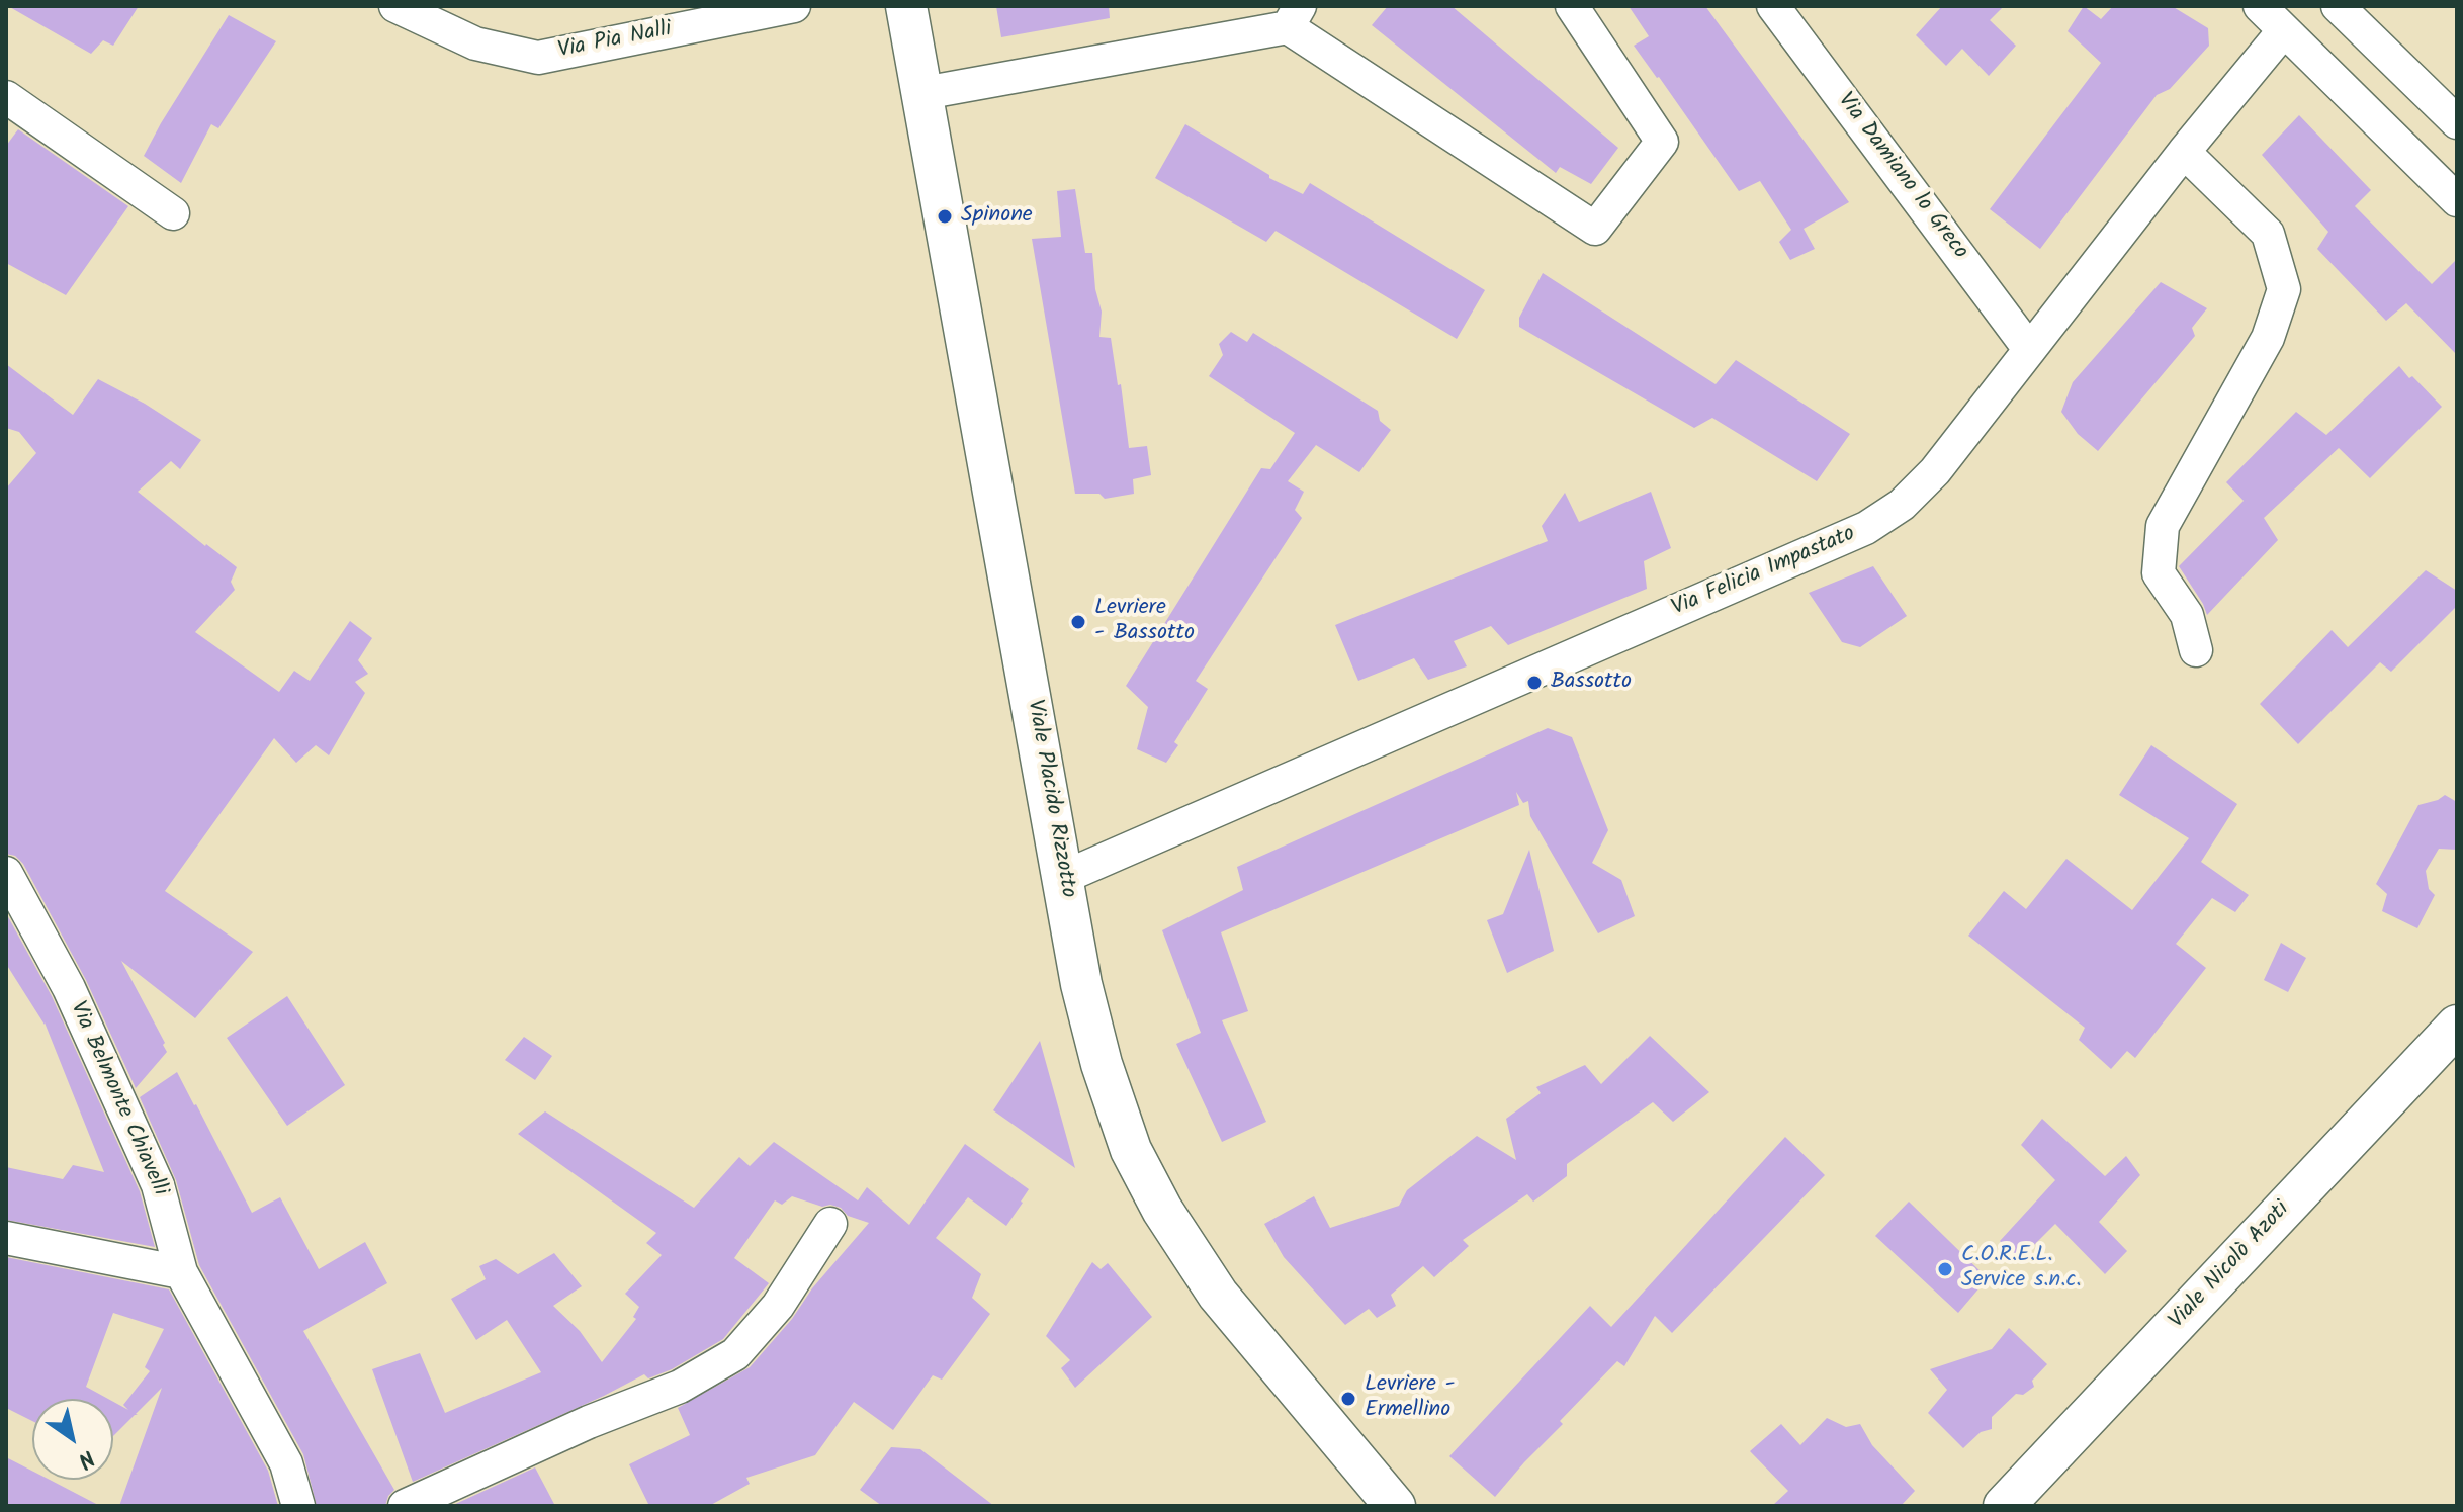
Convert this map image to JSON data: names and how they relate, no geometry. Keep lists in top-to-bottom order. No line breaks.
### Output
{"streets":{"street":["Via Pia Nalli","Via Damiano lo Greco","Via Felicia Impastato","Viale Placido Rizzotto","Via Belmonte Chiavelli","Viale Nicolò Azoti"]},"crossings":[["Via Damiano lo Greco","Via Felicia Impastato"],["Via Felicia Impastato","Viale Placido Rizzotto"]],"places":["Spinone","Levriere - Bassotto","Bassotto","C.O.R.E.L. Service s.n.c.","Levriere - Ermellino"],"north":"bottom right"}
